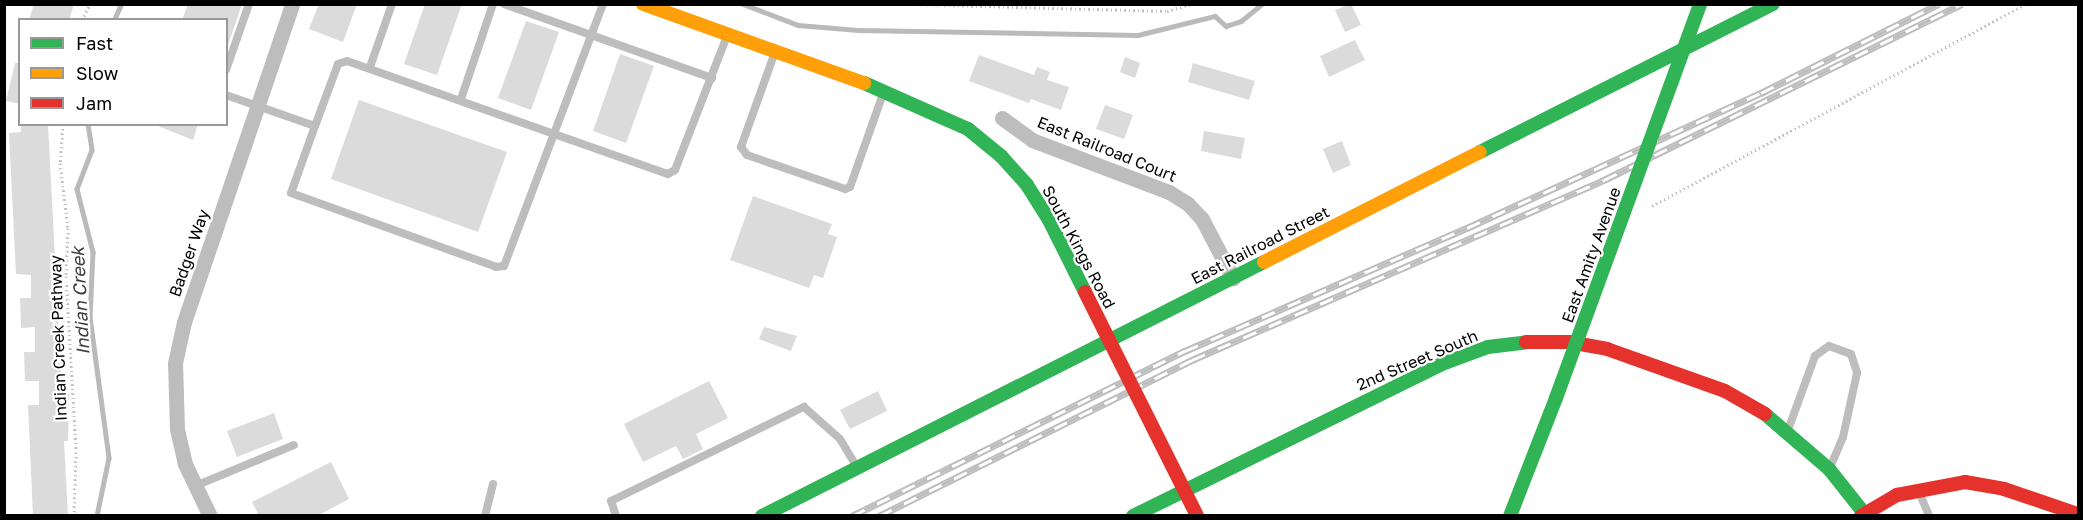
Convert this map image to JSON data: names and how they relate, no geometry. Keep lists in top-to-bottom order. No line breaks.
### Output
{"streets":{"street":["East Railroad Court","East Railroad Street","South Kings Road","Badger Way","East Amity Avenue","2nd Street South"],"path":["Indian Creek Pathway"]},"crossings":[["East Railroad Court","East Railroad Street"]],"water":["Indian Creek"],"legend":["Fast","Slow","Jam"]}
